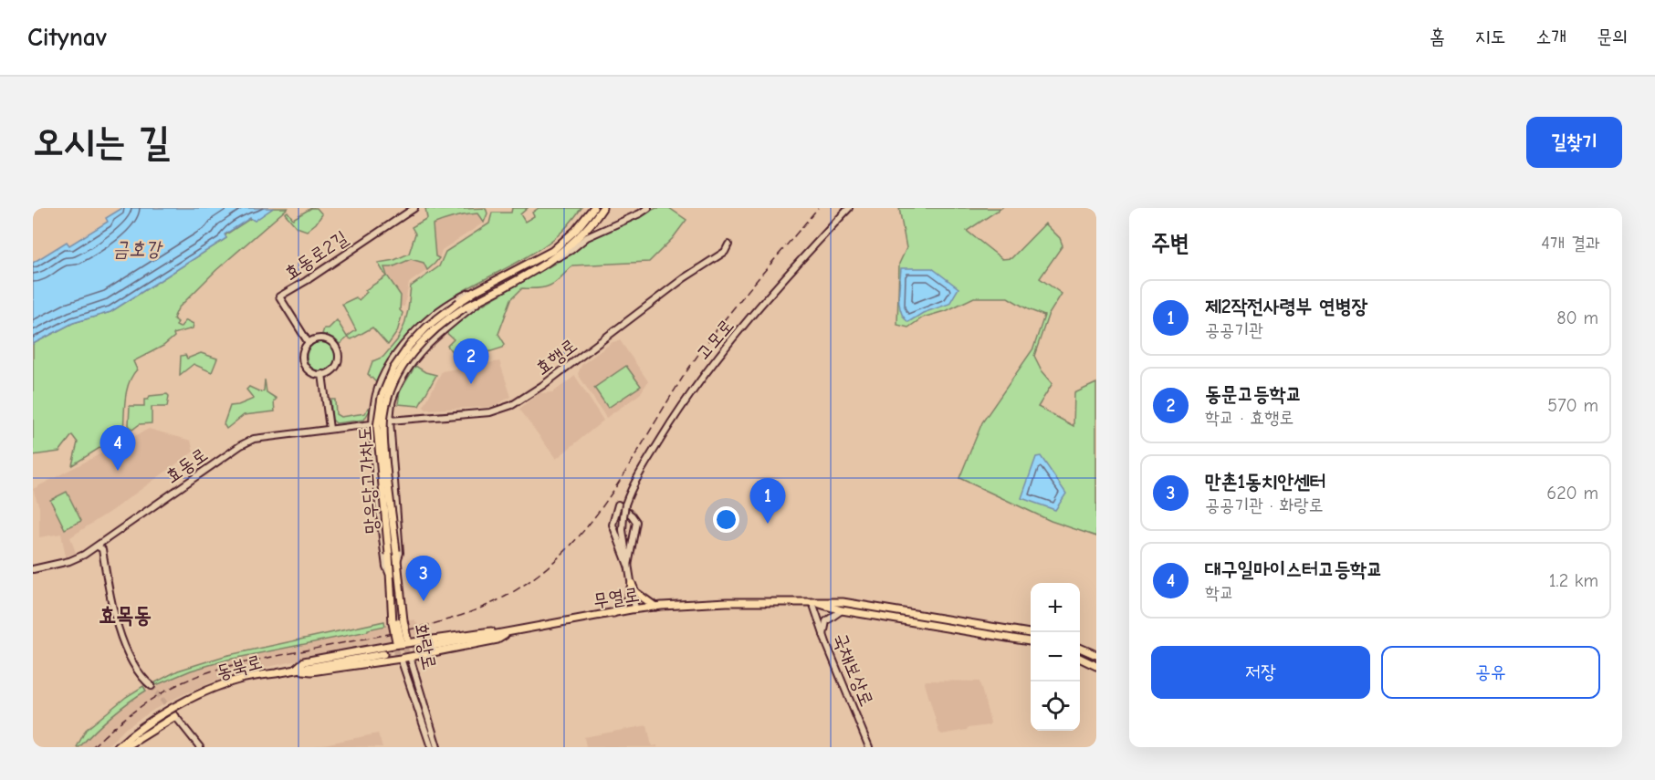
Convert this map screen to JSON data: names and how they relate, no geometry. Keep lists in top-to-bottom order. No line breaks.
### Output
{"streets":{"main road":["효동로2길","고모로","효행로","효동로","망우당고가차도","무열로","화랑로","동북로","국채보상로"]},"crossings":[["효행로","효동로"],["망우당고가차도","화랑로"],["무열로","국채보상로"]],"districts":["효목동"],"water":["금호강"],"page":{"header":"Citynav","nav":["홈","지도","소개","문의"],"buttons":["길찾기",["저장","공유"]],"title":"오시는 길","heading":["주변","4개 결과"],"list":[{"mark":"1","name":"제2작전사령부 연병장","note":"공공기관","value":"80 m"},{"mark":"2","name":"동문고등학교","note":"학교 · 효행로","value":"570 m"},{"mark":"3","name":"만촌1동치안센터","note":"공공기관 · 화랑로","value":"620 m"},{"mark":"4","name":"대구일마이스터고등학교","note":"학교","value":"1.2 km"}],"pins":["2","4","1","3"],"map_buttons":["+","−"]}}
